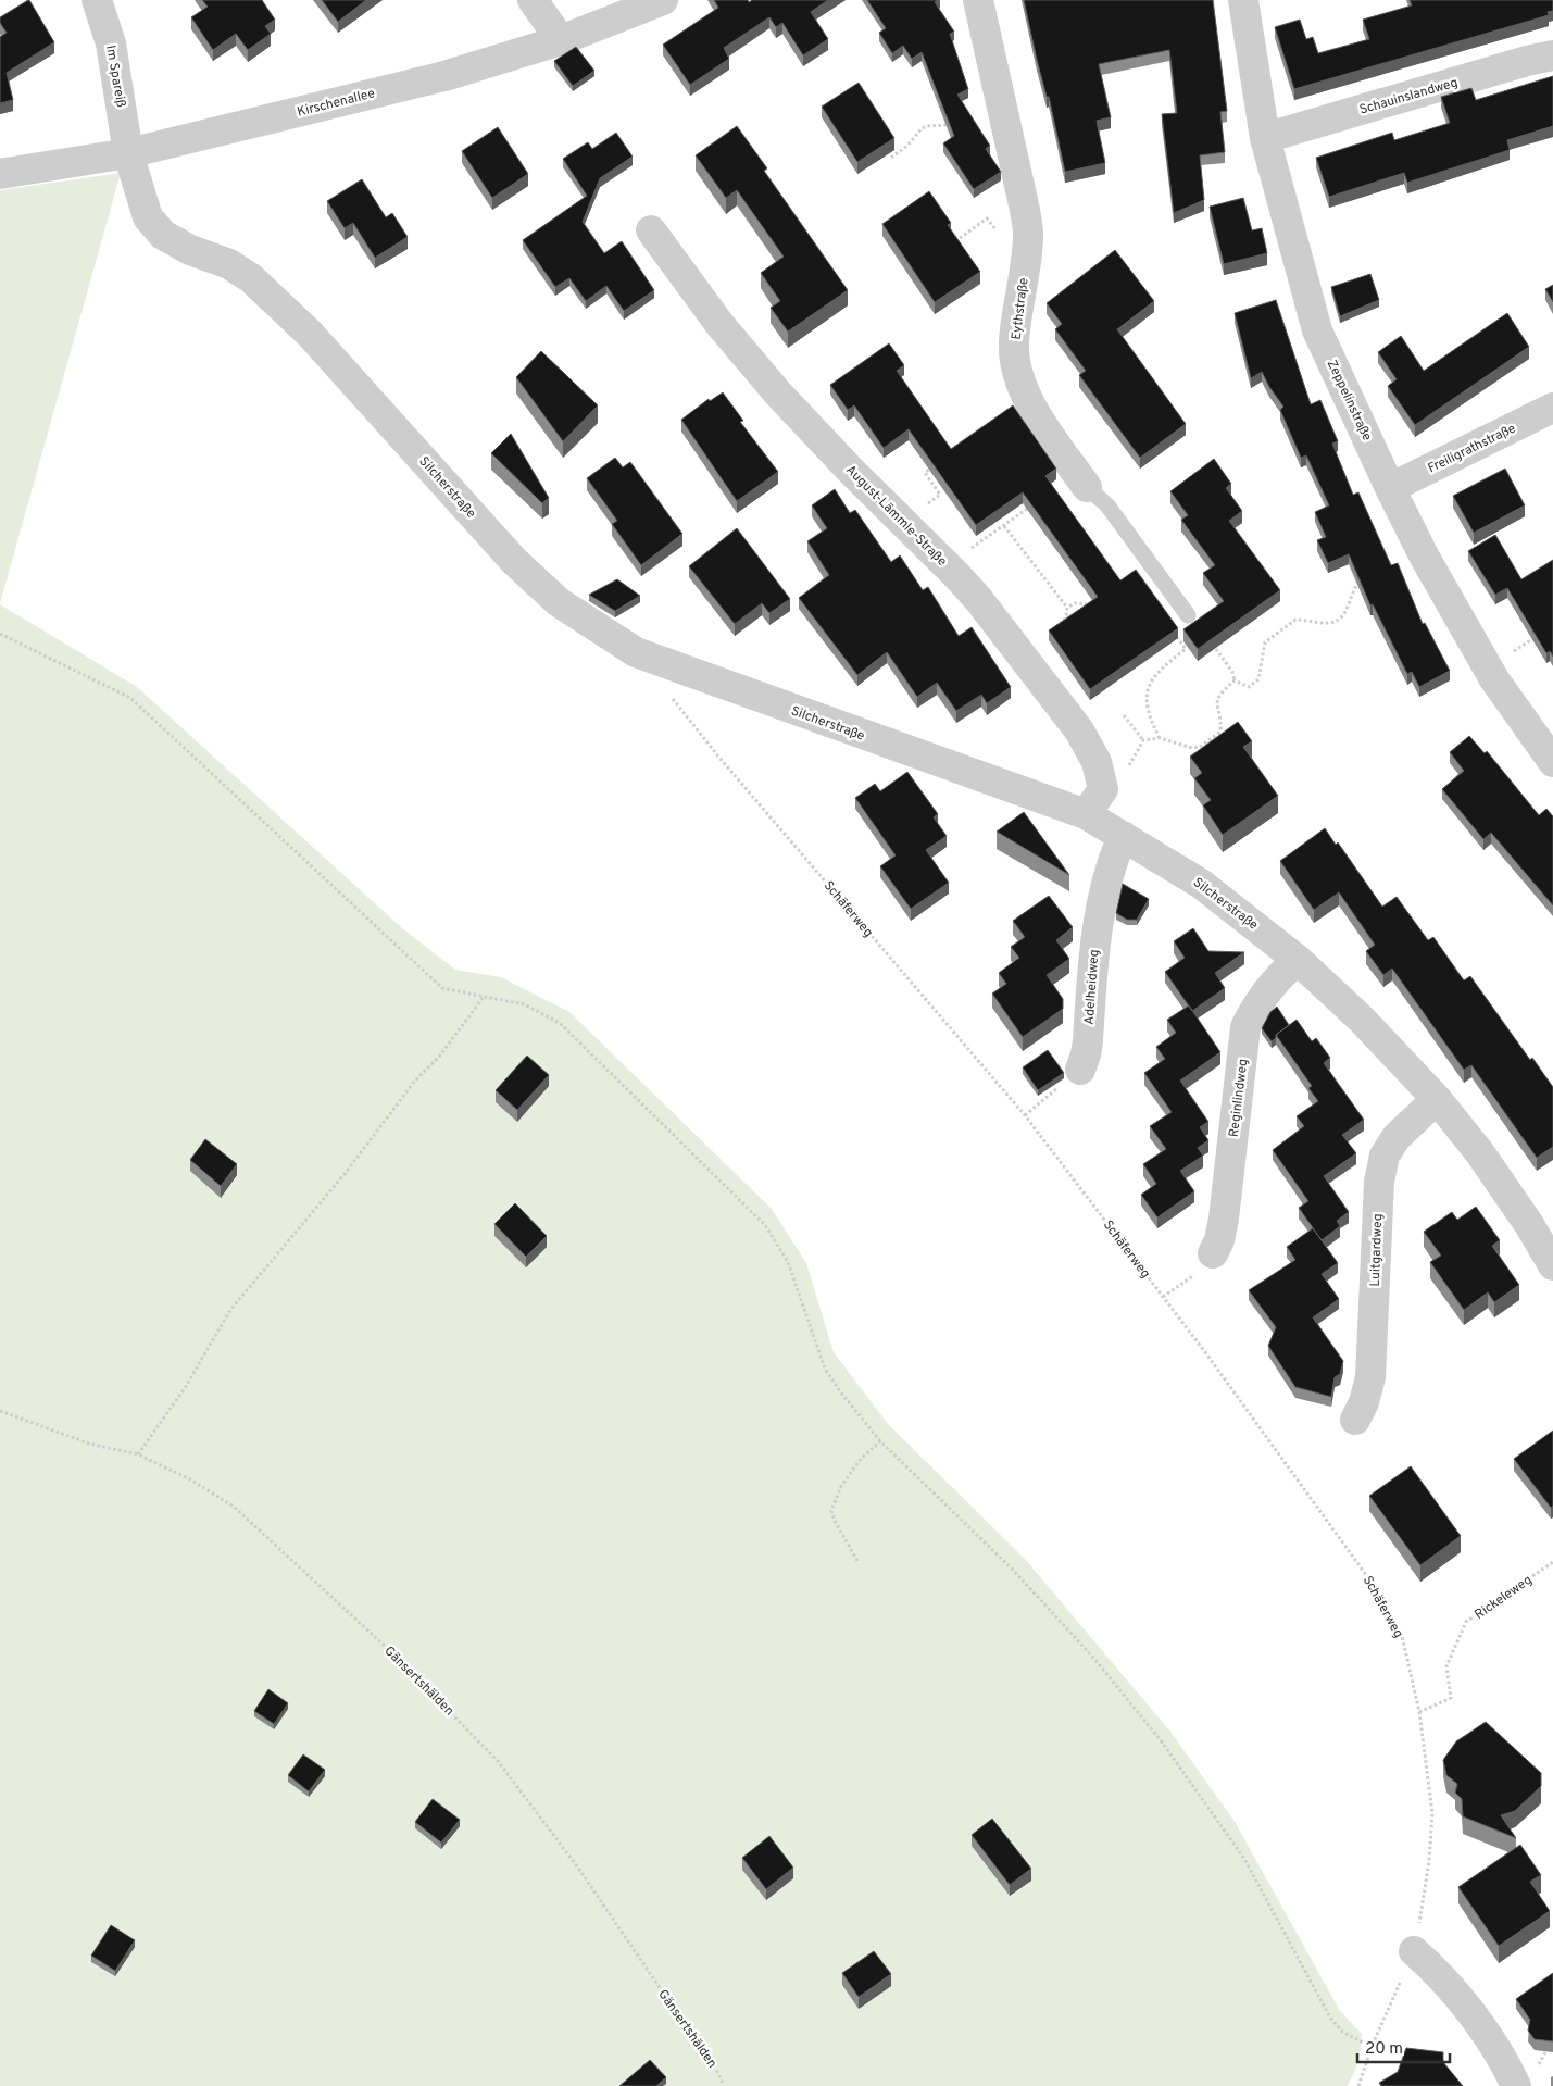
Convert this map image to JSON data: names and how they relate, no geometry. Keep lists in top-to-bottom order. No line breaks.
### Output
{"streets":{"street":["Im Spareiß","Schauinslandweg","Kirschenallee","Eythstraße","Zeppelinstraße","Freiligrathstraße","Silcherstraße","August-Lämmle-Straße","Adelheidweg","Reginlindweg","Luitgardweg"],"path":["Schäferweg","Rickeleweg","Gänsertshälden"]},"crossings":[["Im Spareiß","Kirschenallee"],["Im Spareiß","Silcherstraße"],["Schauinslandweg","Zeppelinstraße"],["Kirschenallee","Silcherstraße"],["Zeppelinstraße","Freiligrathstraße"],["Silcherstraße","Adelheidweg"],["Silcherstraße","Reginlindweg"],["Silcherstraße","Luitgardweg"],["Schäferweg","Rickeleweg"]],"scale_bar":"20 m"}
